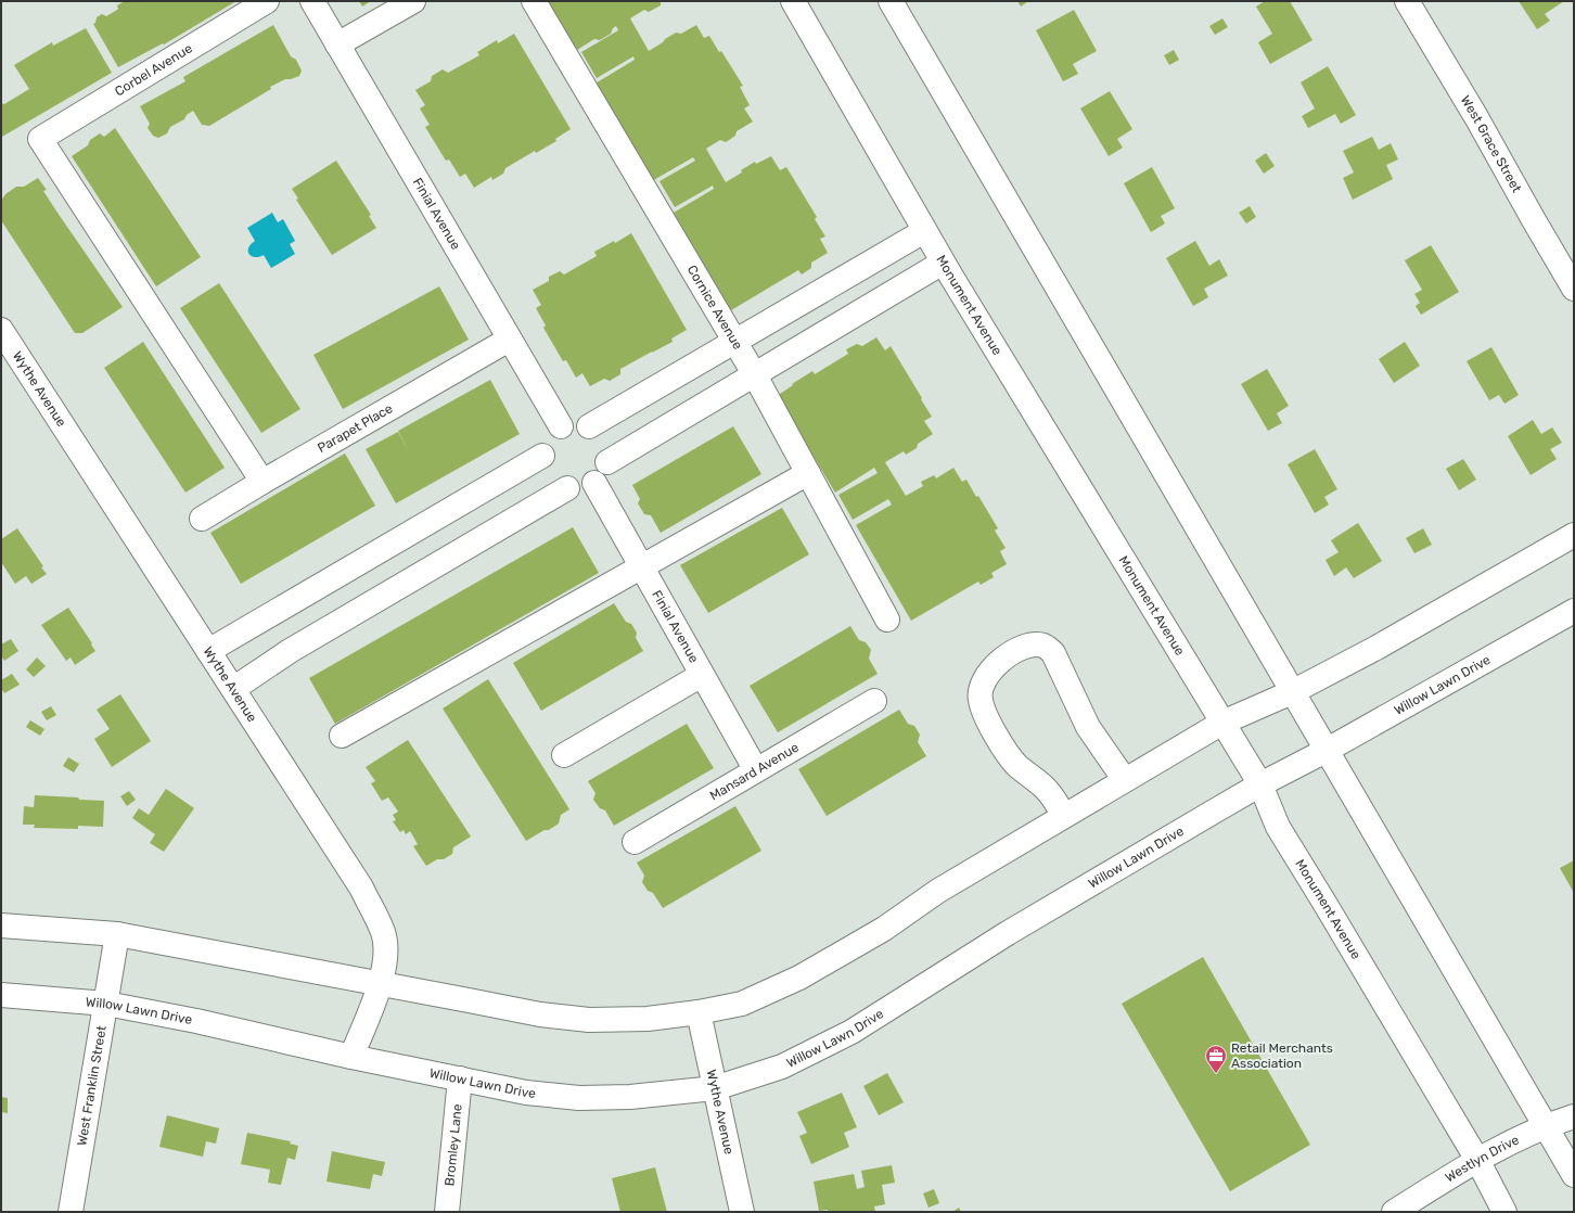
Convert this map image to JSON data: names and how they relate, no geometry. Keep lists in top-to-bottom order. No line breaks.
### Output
{"streets":{"street":["Corbel Avenue","West Grace Street","Finial Avenue","Monument Avenue","Cornice Avenue","Wythe Avenue","Parapet Place","Willow Lawn Drive","Mansard Avenue","West Franklin Street","Bromley Lane","Westlyn Drive"]},"crossings":[["Corbel Avenue","Parapet Place"],["Finial Avenue","Parapet Place"],["Finial Avenue","Mansard Avenue"],["Monument Avenue","Willow Lawn Drive"],["Monument Avenue","Westlyn Drive"],["Wythe Avenue","Willow Lawn Drive"],["Willow Lawn Drive","West Franklin Street"],["Willow Lawn Drive","Bromley Lane"]],"places":{"office":["Retail Merchants Association"]}}
